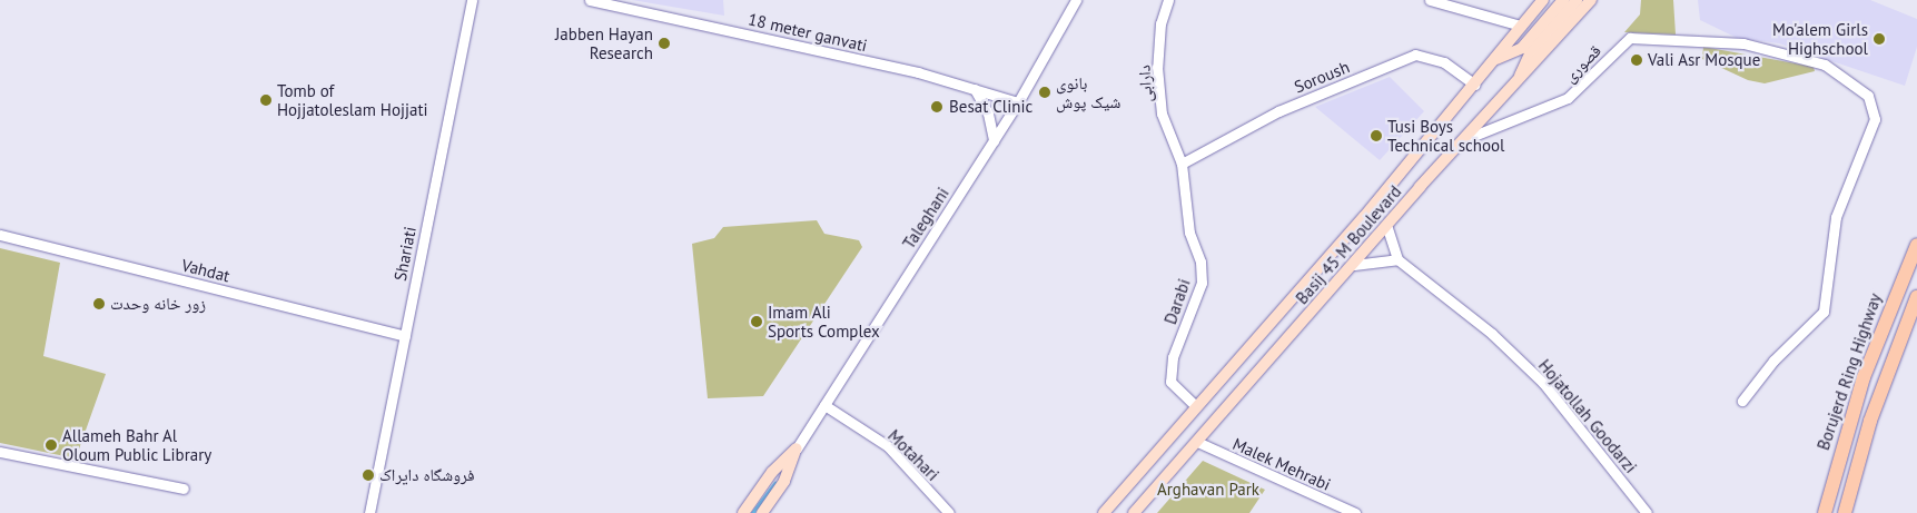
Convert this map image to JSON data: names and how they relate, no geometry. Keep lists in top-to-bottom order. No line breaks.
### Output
{"streets":{"highway":["Borujerd Ring Highway"],"main road":["Basij 45 M Boulevard"],"street":["18 meter ganvati","قصوری","Soroush","دارابی","Taleghani","Shariati","Vahdat","Darabi","Hojatollah Goodarzi","Motahari","Malek Mehrabi"]},"crossings":[["18 meter ganvati","Taleghani"],["قصوری","Basij 45 M Boulevard"],["Soroush","دارابی"],["Soroush","Basij 45 M Boulevard"],["Soroush","Darabi"],["دارابی","Darabi"],["Taleghani","Motahari"],["Basij 45 M Boulevard","Darabi"],["Basij 45 M Boulevard","Malek Mehrabi"],["Shariati","Vahdat"]],"parks":["Arghavan Park"],"places":["Mo'alem Girls Highschool","Jabben Hayan Research","Vali Asr Mosque","بانوی شیک پوش","Tomb of Hojjatoleslam Hojjati","Besat Clinic","Tusi Boys Technical school","زور خانه وحدت","Imam Ali Sports Complex","Allameh Bahr Al Oloum Public Library","فروشگاه دایراک"]}
